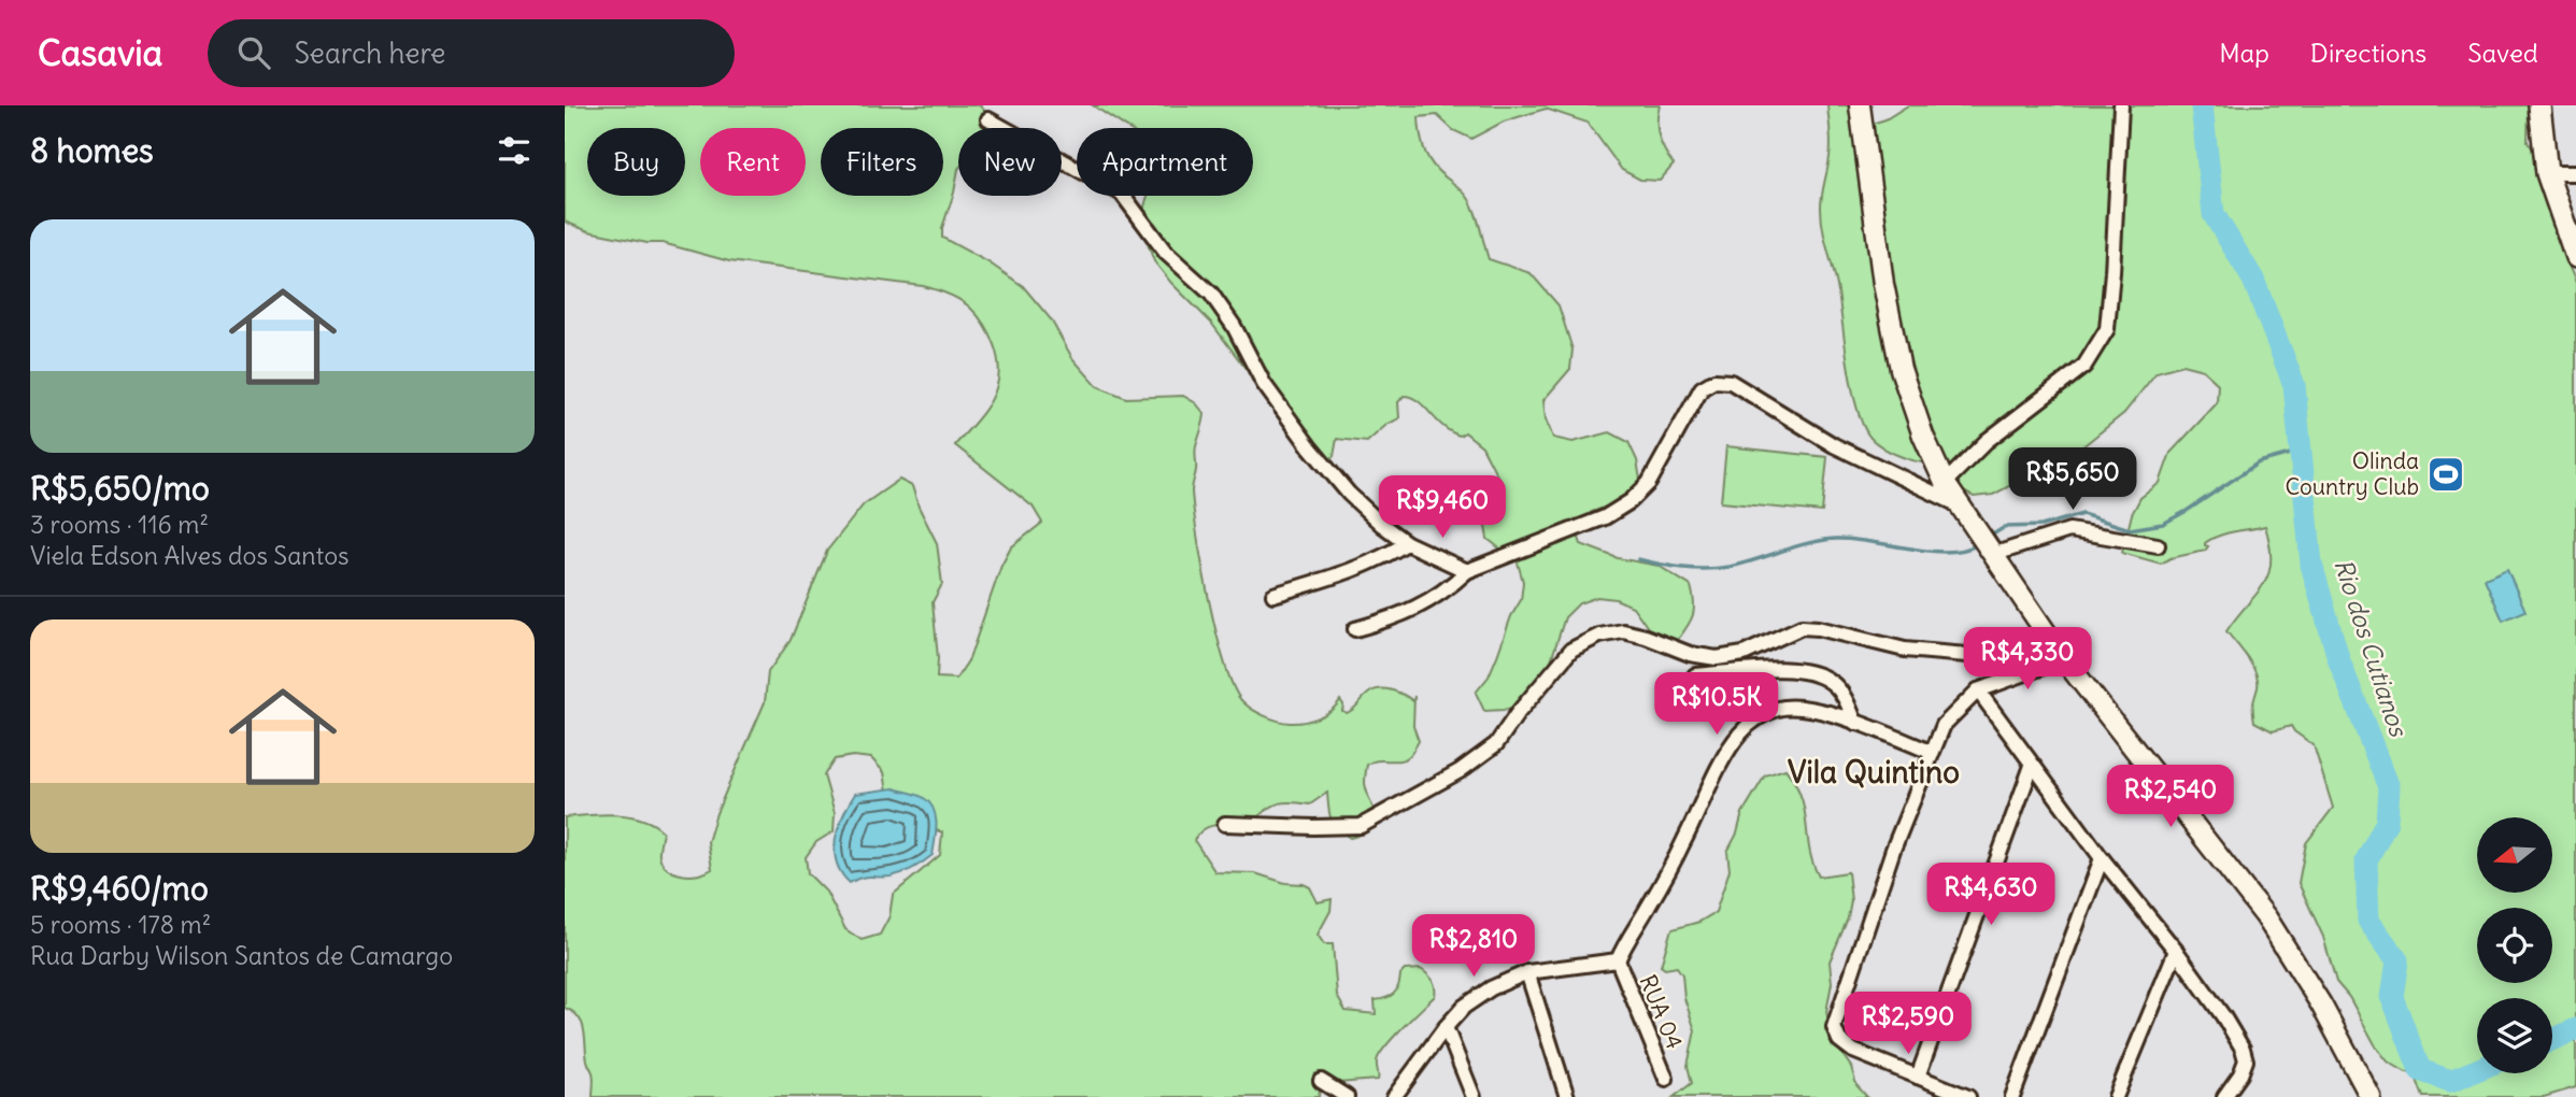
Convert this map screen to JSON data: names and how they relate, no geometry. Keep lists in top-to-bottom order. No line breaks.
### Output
{"streets":{"street":["RUA 04"]},"districts":["Vila Quintino"],"water":["Rio dos Cutianos"],"places":{"sports":["Olinda Country Club"]},"north":"left","page":{"header":"Casavia","search":"Search here","nav":["Map","Directions","Saved"],"heading":"8 homes","chip":["Buy","Rent","Filters","New","Apartment"],"list":[{"name":"R$5,650/mo","note":"3 rooms · 116 m² · Viela Edson Alves dos Santos"},{"name":"R$9,460/mo","note":"5 rooms · 178 m² · Rua Darby Wilson Santos de Camargo"}],"price":["R$5,650","R$9,460","R$4,330","R$10.5K","R$2,540","R$4,630","R$2,810","R$2,590"]}}
